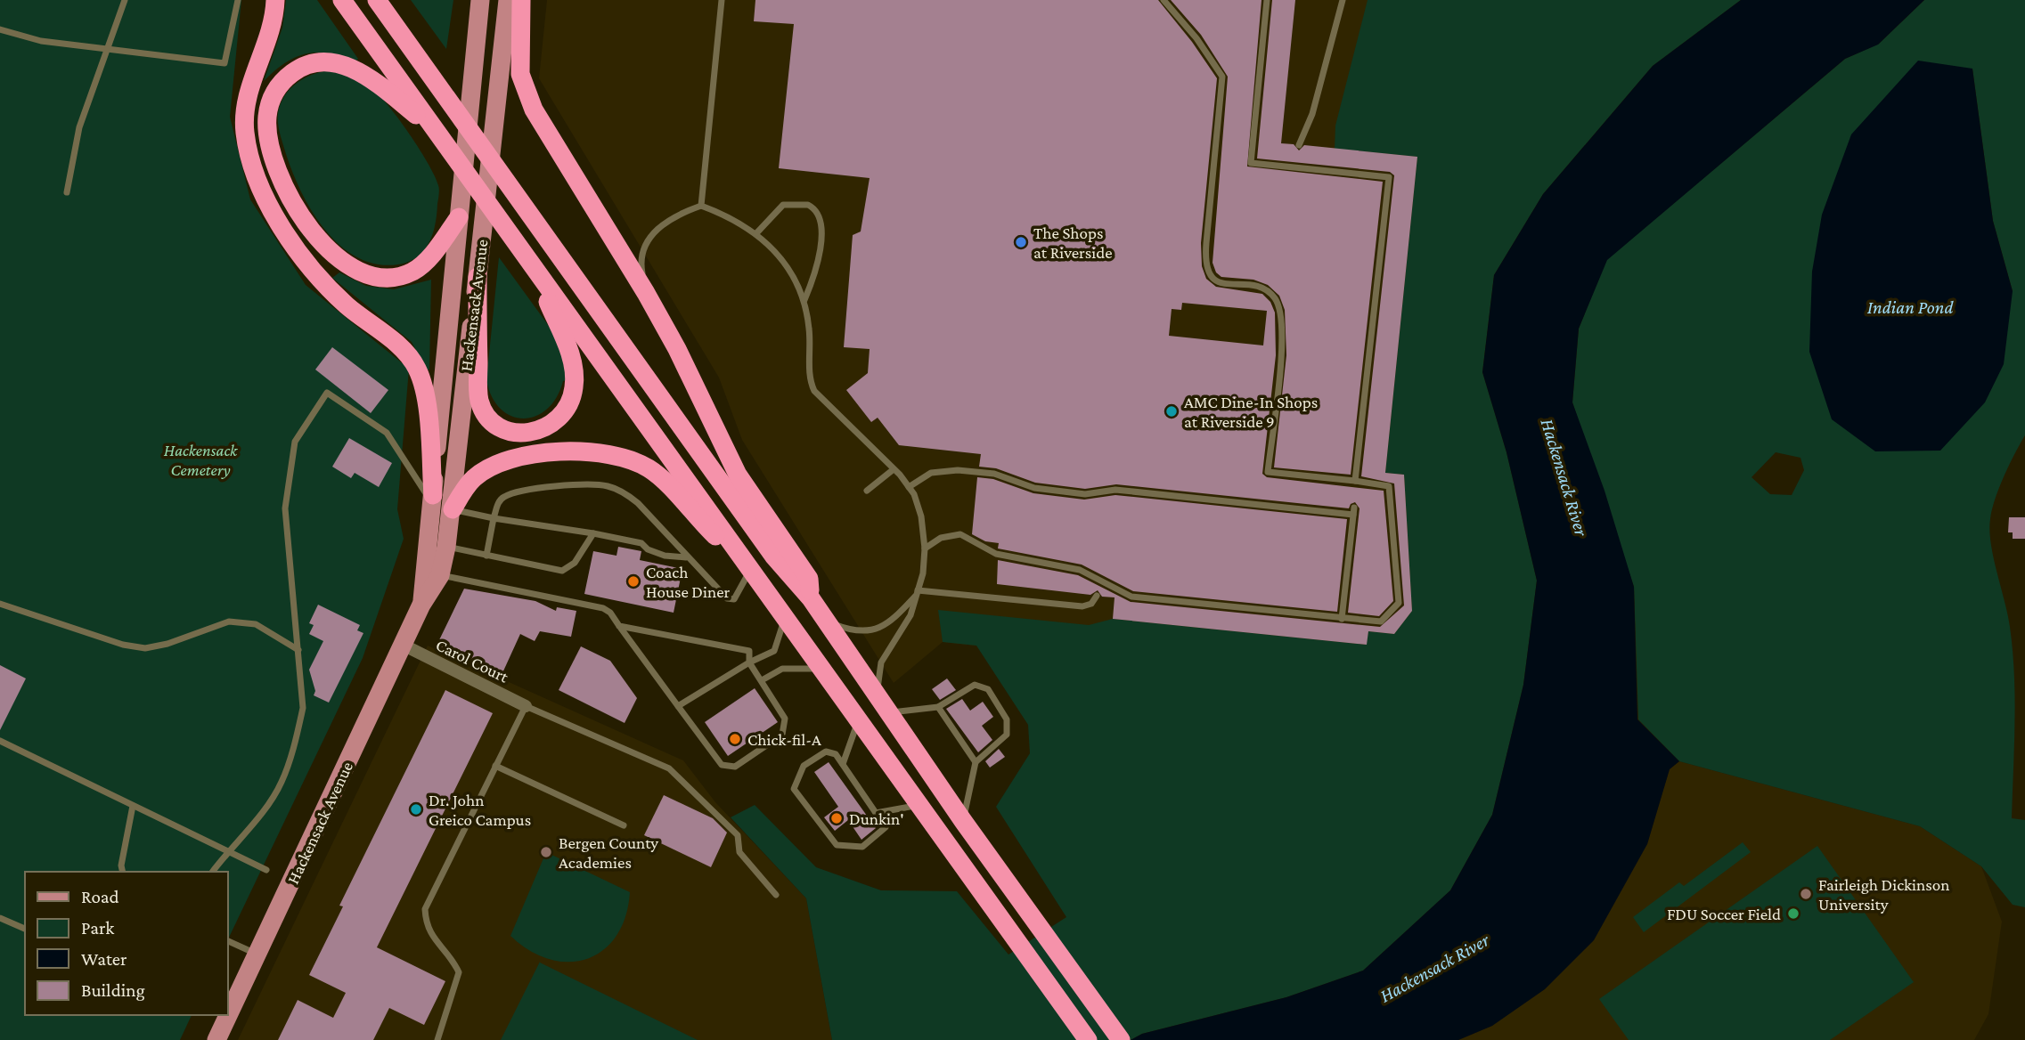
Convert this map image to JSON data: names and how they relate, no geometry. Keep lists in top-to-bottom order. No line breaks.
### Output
{"streets":{"main road":["Hackensack Avenue"],"street":["Carol Court"]},"crossings":[["Hackensack Avenue","Carol Court"]],"water":["Indian Pond","Hackensack River"],"parks":["Hackensack Cemetery"],"places":["The Shops at Riverside","AMC Dine-In Shops at Riverside 9","Coach House Diner","Chick-fil-A","Dr. John Greico Campus","Dunkin'","Bergen County Academies","Fairleigh Dickinson University","FDU Soccer Field"],"legend":["Road","Park","Water","Building"]}
